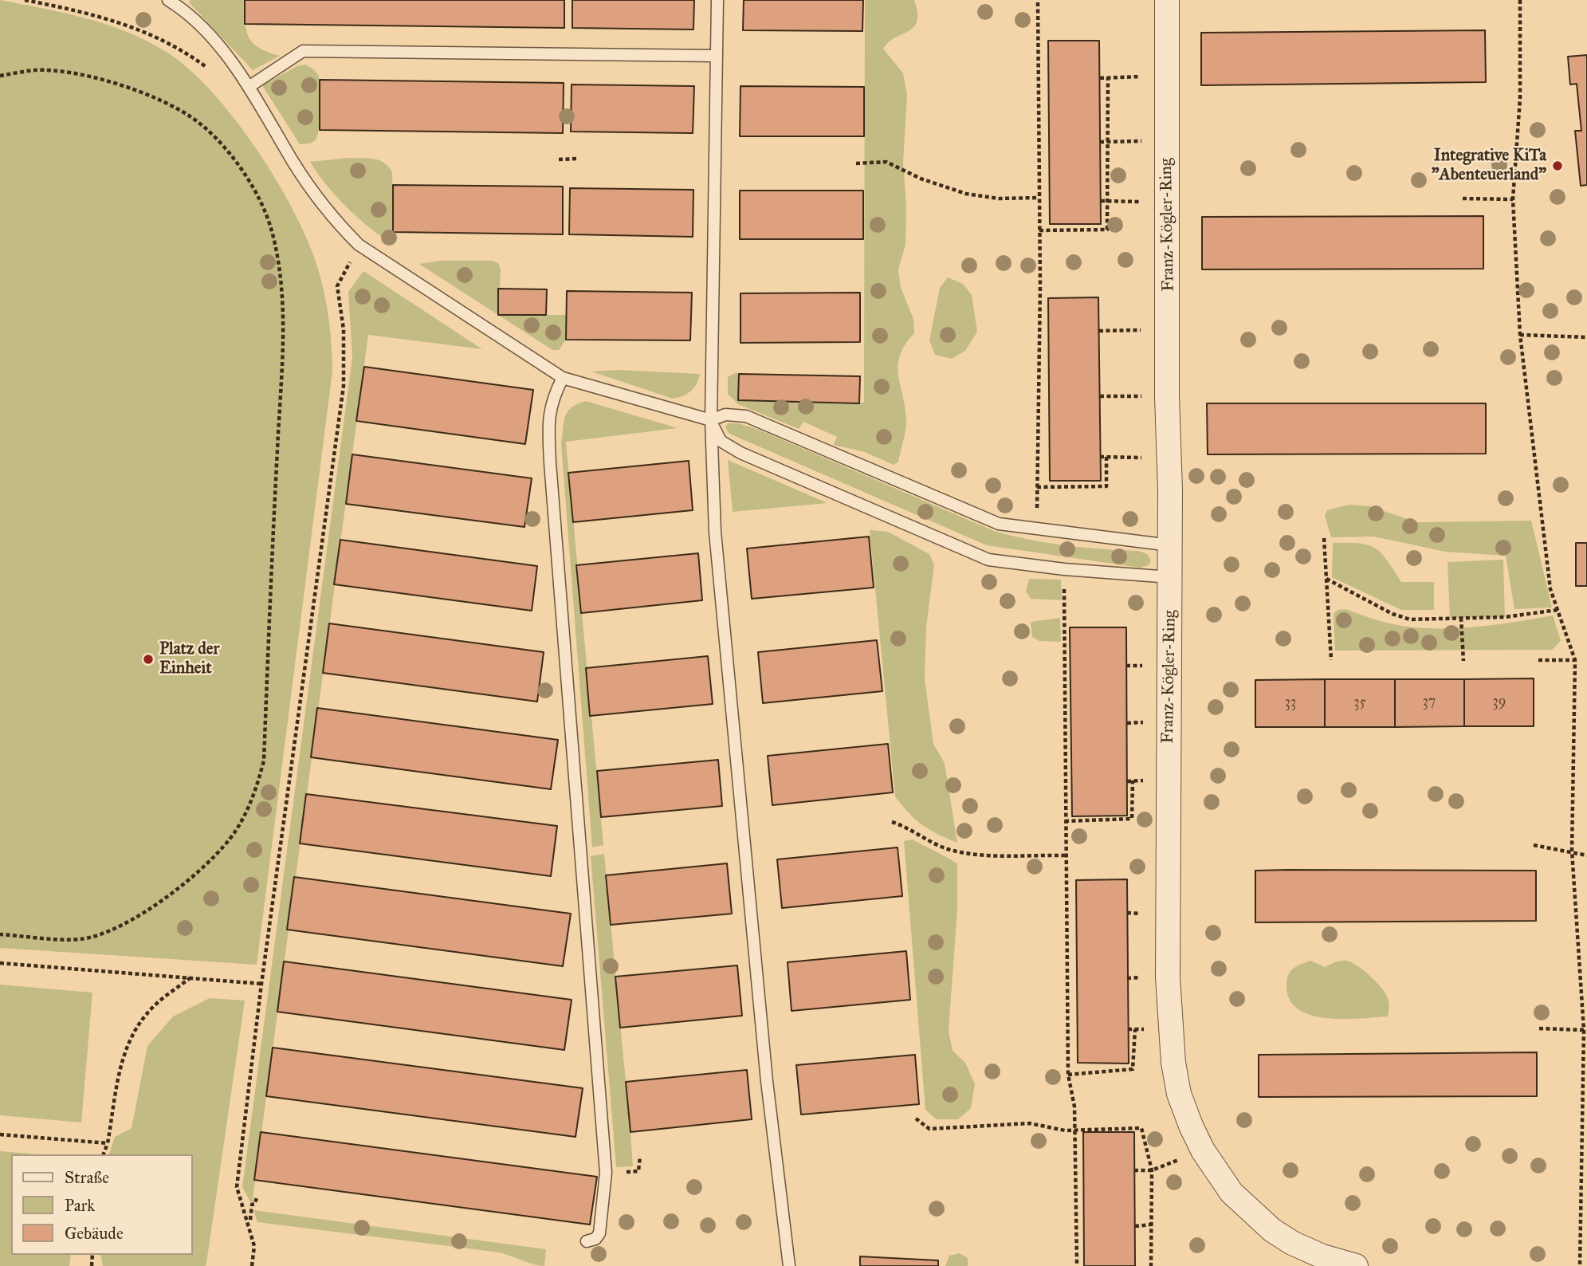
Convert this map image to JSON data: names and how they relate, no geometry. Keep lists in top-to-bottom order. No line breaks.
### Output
{"streets":{"street":["Franz-Kögler-Ring"]},"places":["Integrative KiTa \"Abenteuerland\"","Platz der Einheit"],"house_numbers":["37","39","33","35"],"legend":["Straße","Park","Gebäude"]}
